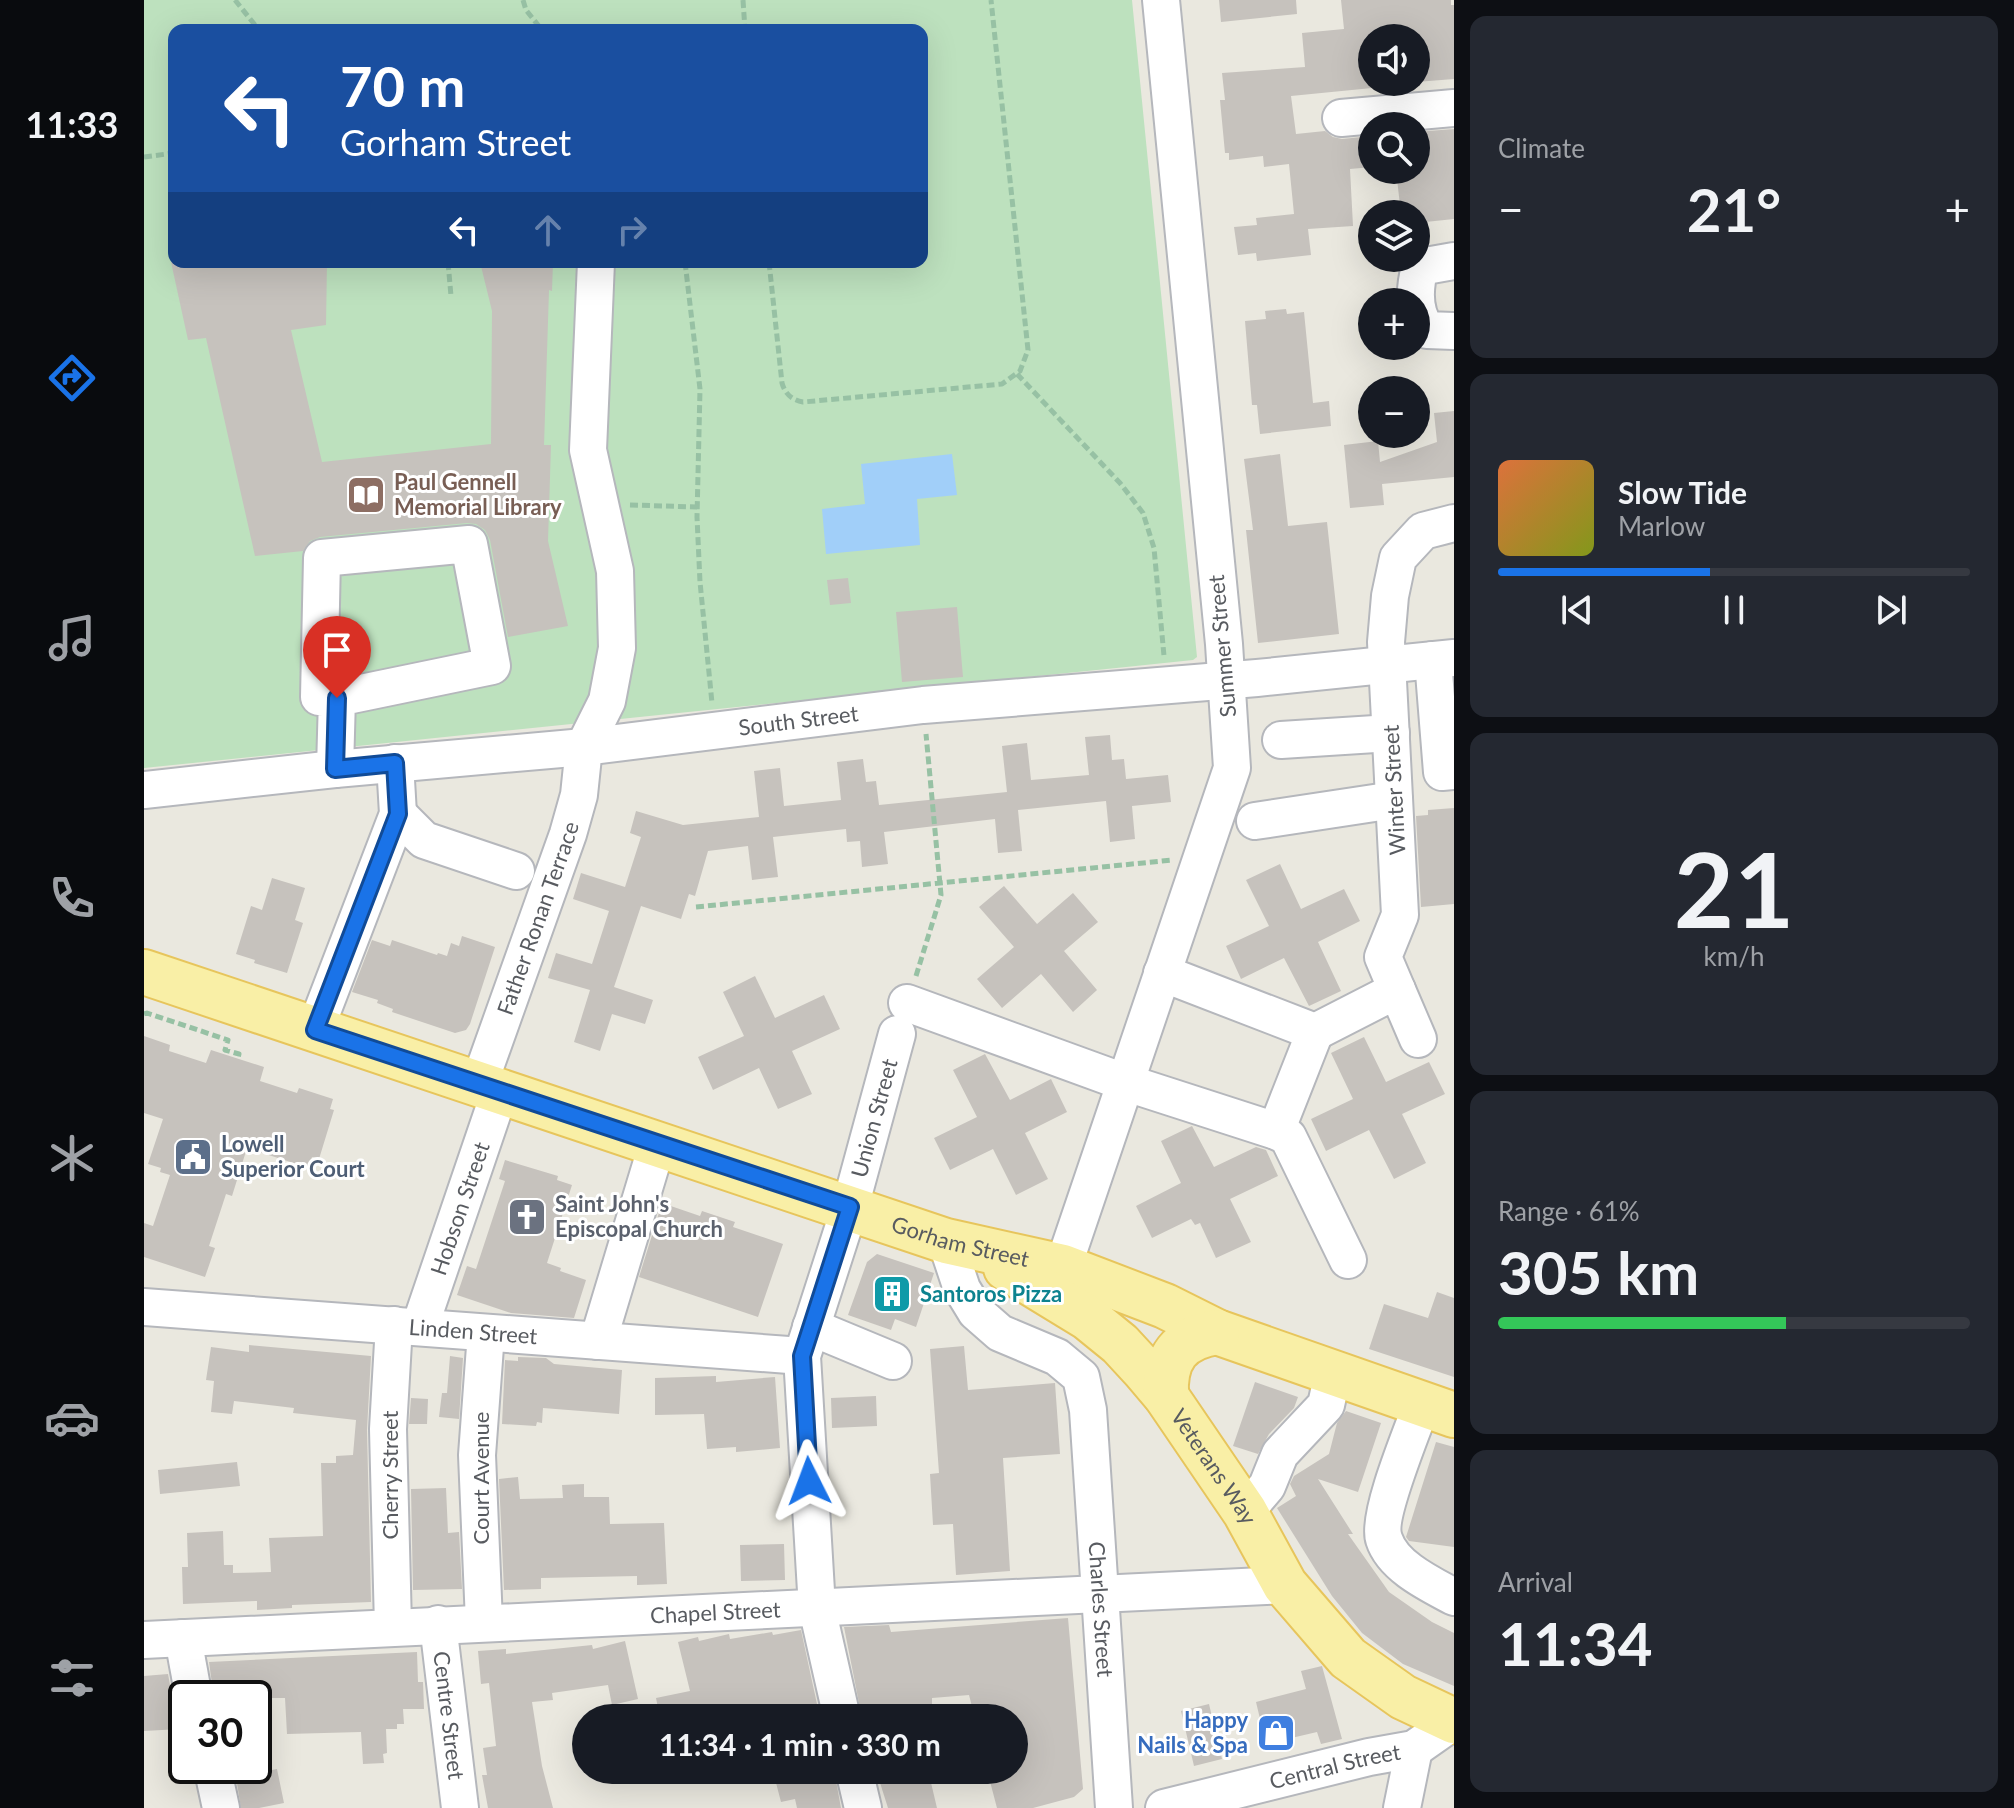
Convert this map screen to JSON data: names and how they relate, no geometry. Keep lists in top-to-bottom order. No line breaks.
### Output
{"streets":{"main road":["Gorham Street","Veterans Way"],"street":["Summer Street","South Street","Winter Street","Father Ronan Terrace","Union Street","Hobson Street","Linden Street","Cherry Street","Court Avenue","Charles Street","Chapel Street","Centre Street","Central Street"]},"crossings":[["Summer Street","South Street"],["Summer Street","Gorham Street"],["South Street","Winter Street"],["South Street","Father Ronan Terrace"],["Father Ronan Terrace","Hobson Street"],["Father Ronan Terrace","Gorham Street"],["Union Street","Gorham Street"],["Union Street","Linden Street"],["Union Street","Chapel Street"],["Hobson Street","Gorham Street"],["Hobson Street","Linden Street"],["Hobson Street","Cherry Street"],["Gorham Street","Veterans Way"],["Gorham Street","Charles Street"],["Linden Street","Cherry Street"],["Linden Street","Court Avenue"],["Veterans Way","Charles Street"],["Veterans Way","Chapel Street"],["Veterans Way","Central Street"],["Cherry Street","Chapel Street"],["Court Avenue","Chapel Street"],["Charles Street","Chapel Street"],["Chapel Street","Centre Street"]],"places":{"library":["Paul Gennell Memorial Library"],"public building":["Lowell Superior Court"],"church":["Saint John's Episcopal Church"],"building":["Santoros Pizza"],"shop":["Happy Nails & Spa"]},"page":{"tabs":"11:33","tile":["Climate",["21","km/h"],["Range · 61%","305 km"],["Arrival","11:34"]],"map_buttons":["+","−"],"turn":["70 m","Gorham Street"],"heat":["−","21°","+"],"song":["Slow Tide","Marlow"],"limit":"30","trip":"11:34 · 1 min · 330 m"}}
